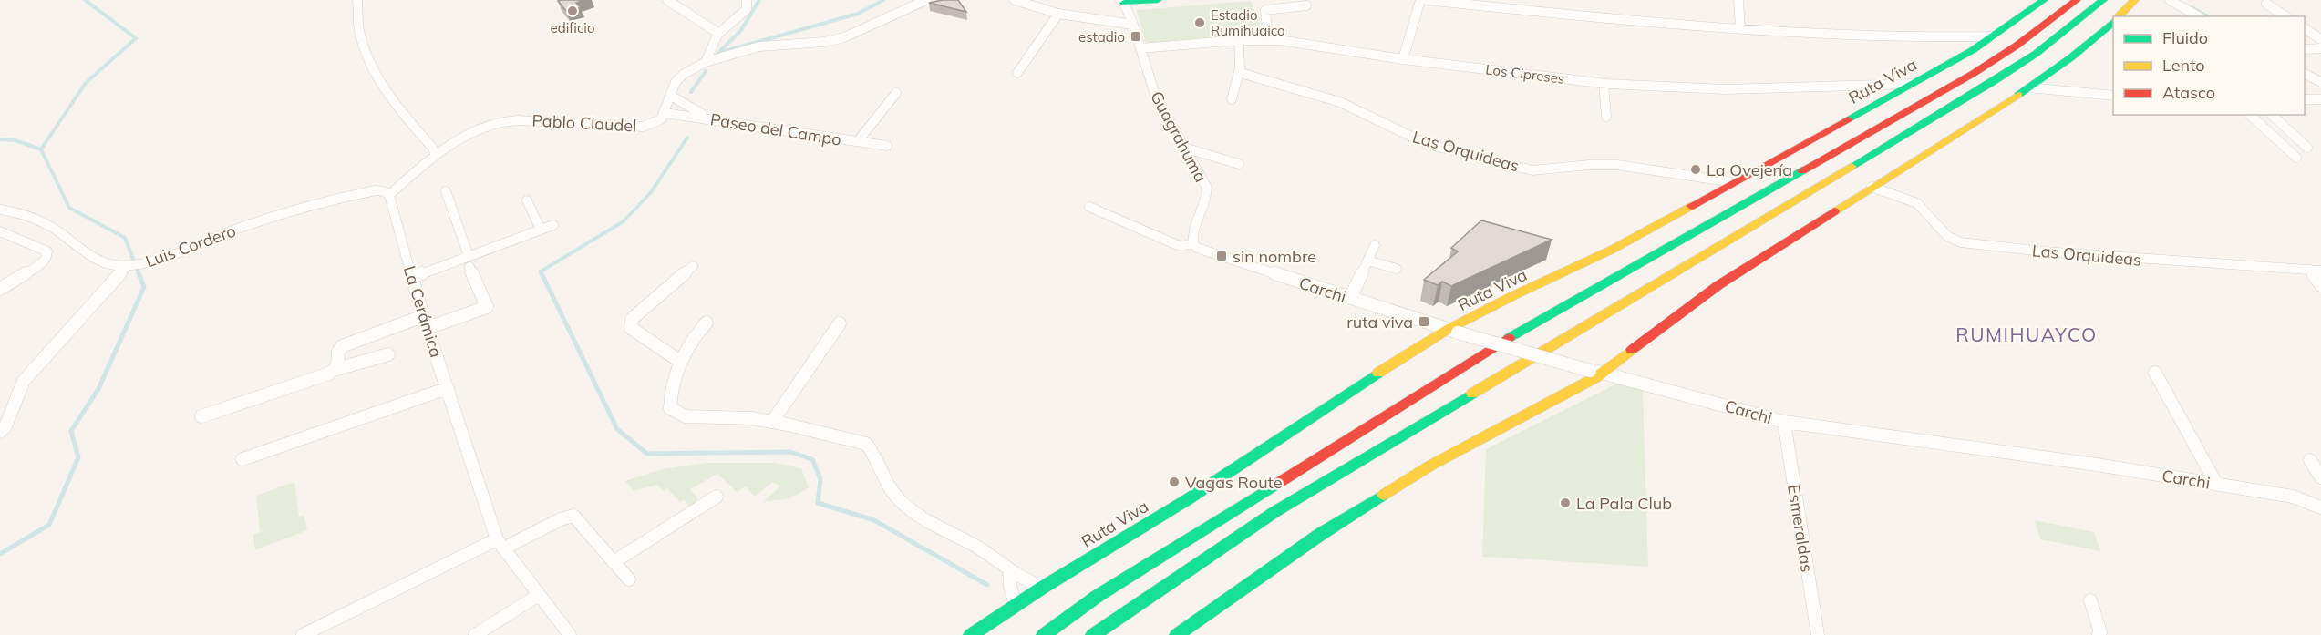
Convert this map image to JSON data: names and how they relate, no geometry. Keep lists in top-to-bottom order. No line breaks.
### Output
{"streets":{"main road":["Ruta Viva"],"street":["Los Cipreses","Pablo Claudel","Paseo del Campo","Guagrahuma","Las Orquideas","Luis Cordero","Carchi","La Cerámica","Esmeraldas"]},"crossings":[["Los Cipreses","Ruta Viva"],["Los Cipreses","Guagrahuma"],["Ruta Viva","Las Orquideas"],["Ruta Viva","Carchi"],["Pablo Claudel","Paseo del Campo"],["Guagrahuma","Carchi"],["Luis Cordero","La Cerámica"],["Carchi","Esmeraldas"]],"districts":["RUMIHUAYCO"],"places":{"other":["edificio","Estadio Rumihuaico","La Ovejería","Vagas Route","La Pala Club"],"transit":["estadio","sin nombre","ruta viva"]},"legend":["Fluido","Lento","Atasco"]}
